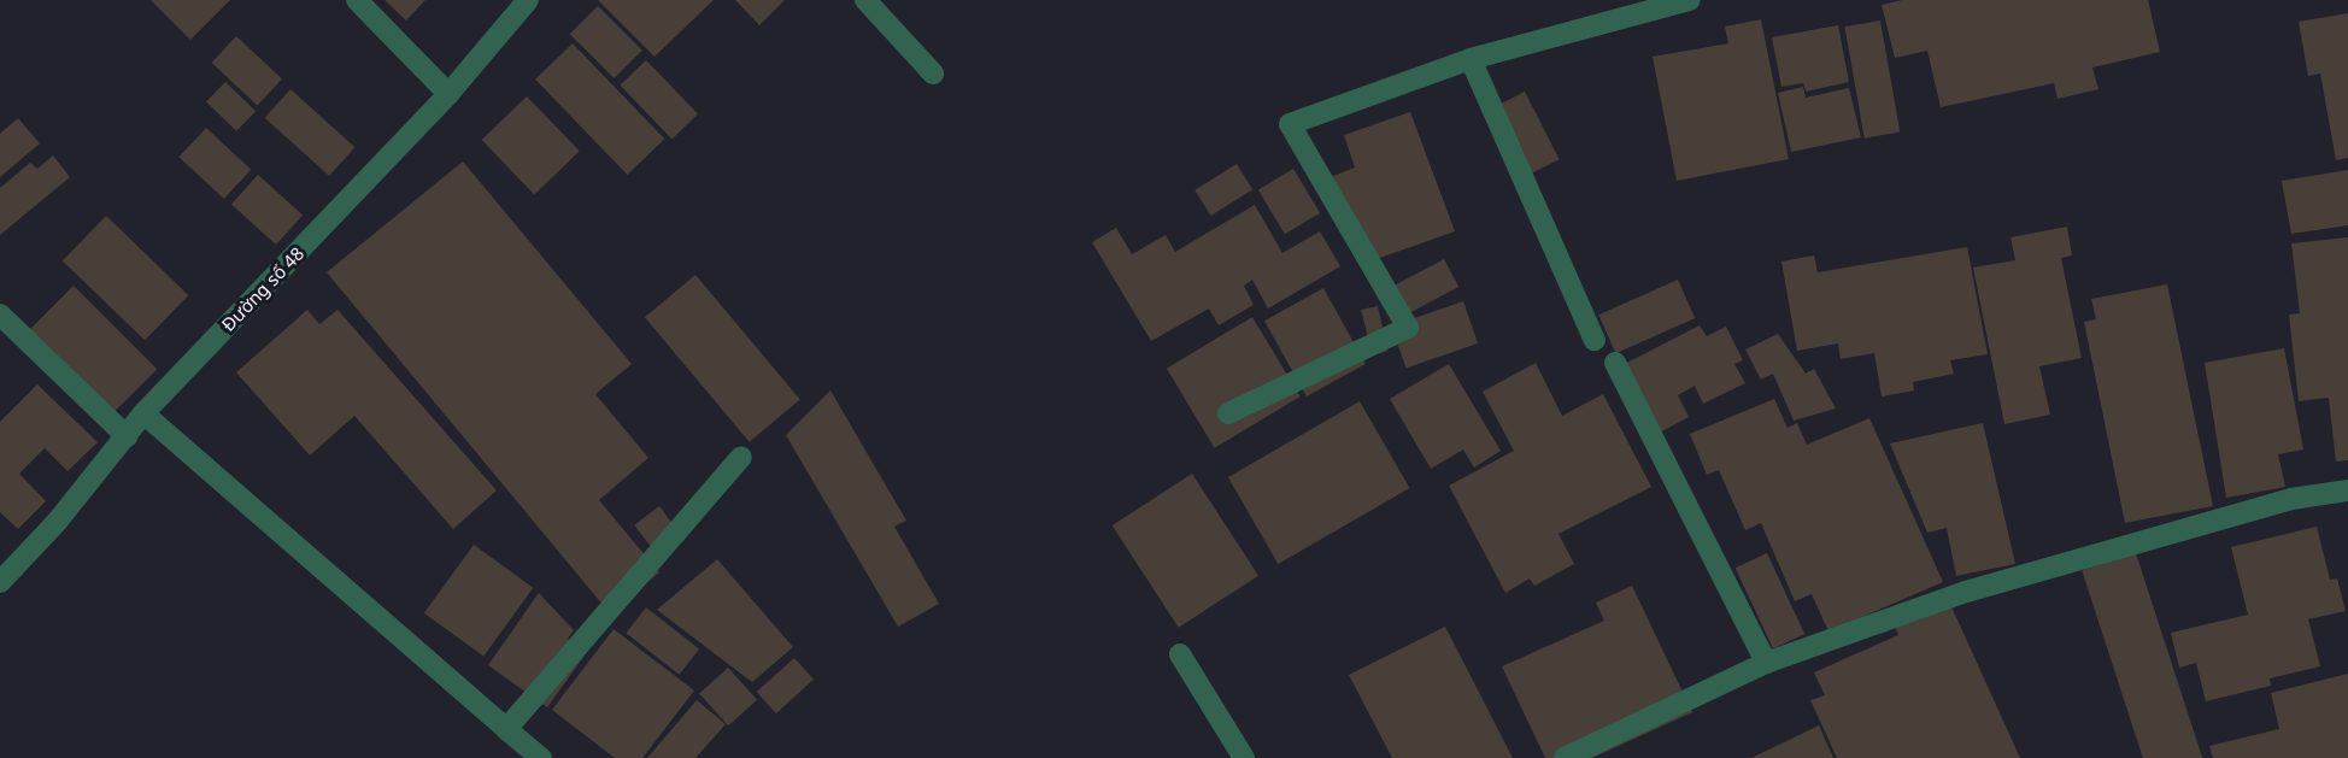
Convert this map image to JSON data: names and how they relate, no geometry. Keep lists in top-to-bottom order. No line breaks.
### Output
{"streets":{"street":["Đường số 48"]}}
